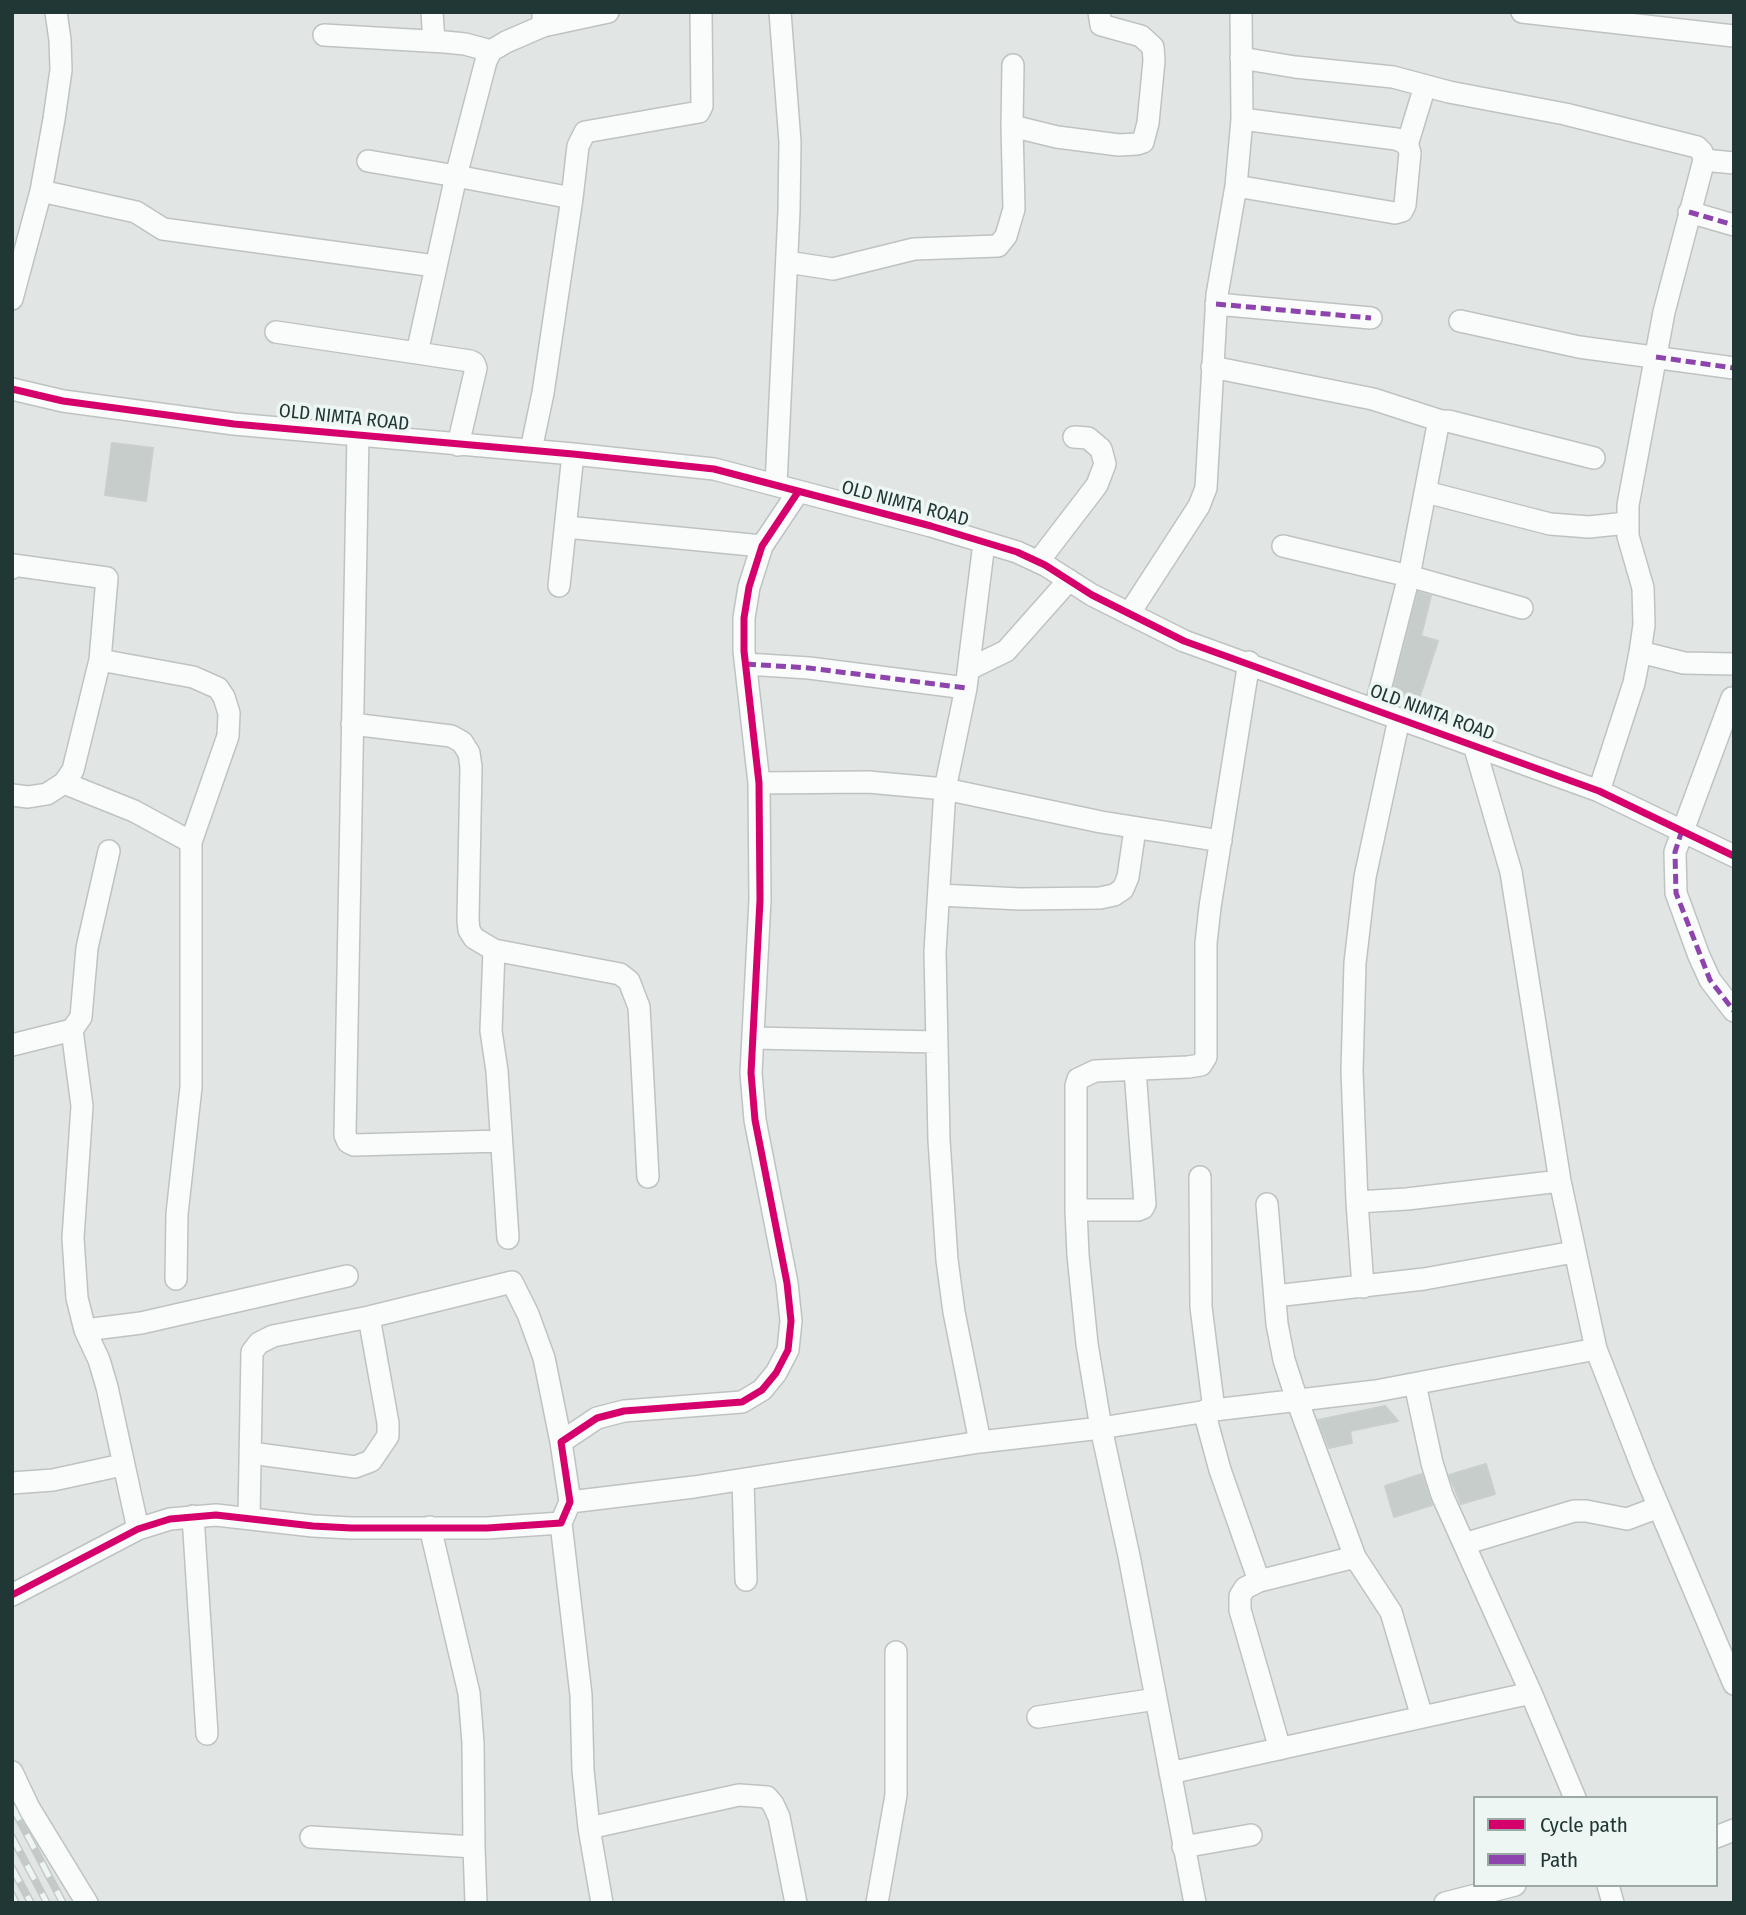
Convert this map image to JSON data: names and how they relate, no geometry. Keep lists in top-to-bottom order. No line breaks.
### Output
{"streets":{"street":["OLD NIMTA ROAD"]},"legend":["Cycle path","Path"]}
